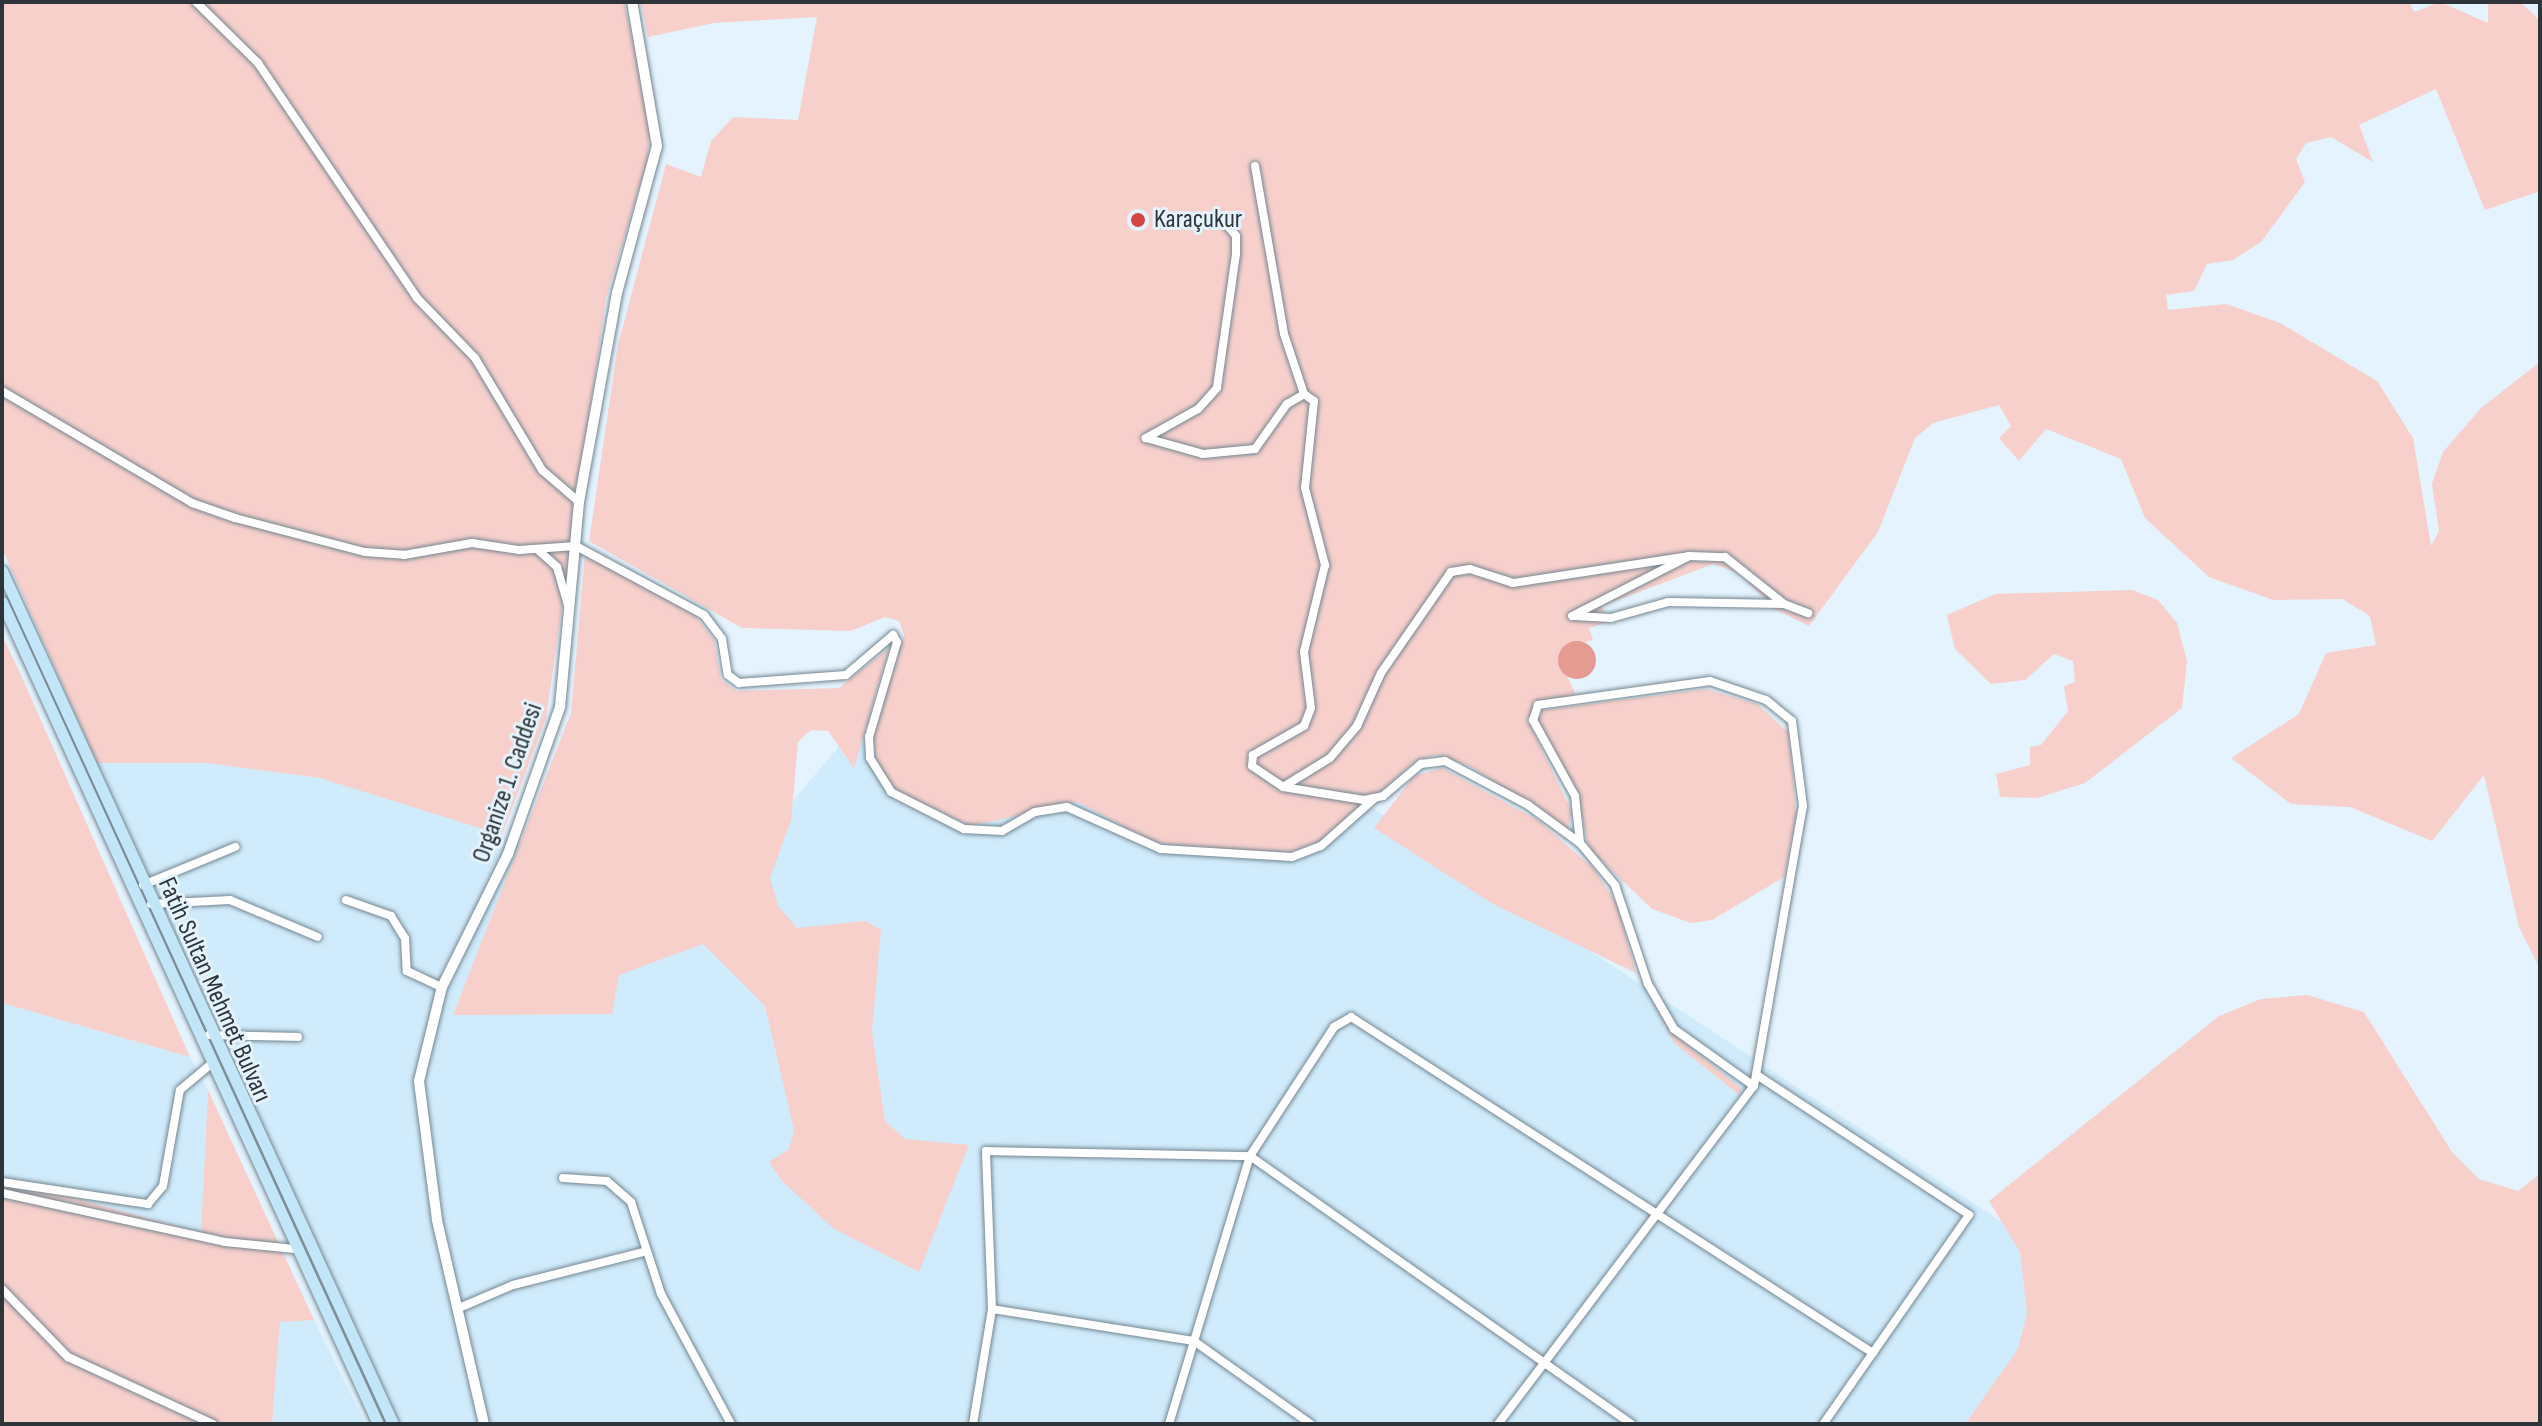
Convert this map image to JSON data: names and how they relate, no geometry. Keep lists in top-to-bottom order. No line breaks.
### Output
{"streets":{"main road":["Fatih Sultan Mehmet Bulvarı"],"street":["Organize 1. Caddesi"]},"places":["Karaçukur"]}
